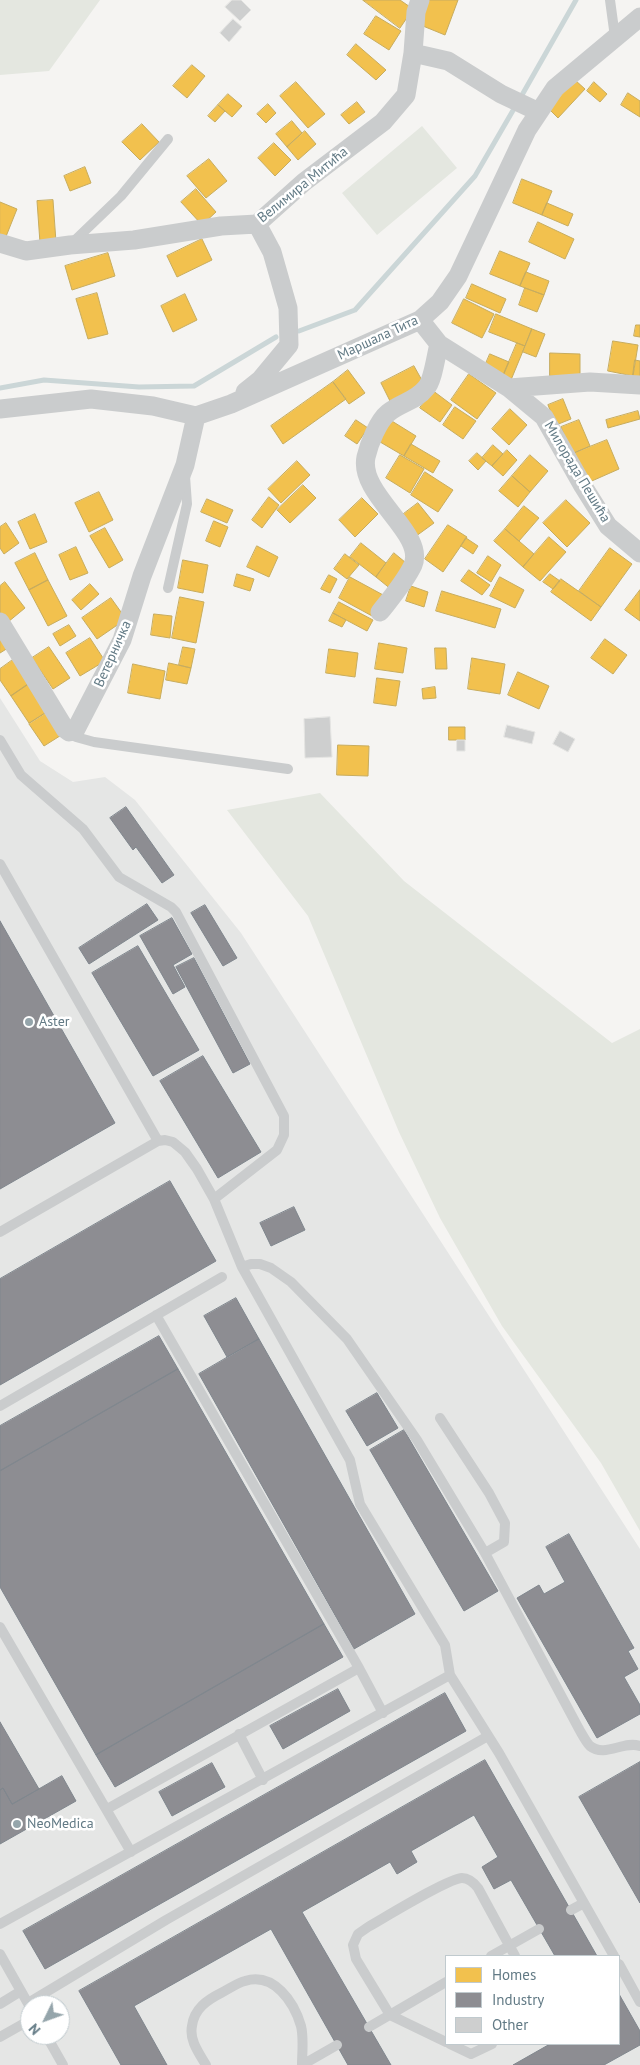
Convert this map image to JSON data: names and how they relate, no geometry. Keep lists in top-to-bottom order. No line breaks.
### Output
{"streets":{"street":["Велимира Митића","Маршала Тита","Милорада Пешића","Ветерничка"]},"crossings":[["Маршала Тита","Милорада Пешића"],["Маршала Тита","Ветерничка"]],"places":["Aster","NeoMedica"],"legend":["Homes","Industry","Other"],"north":"bottom left"}
